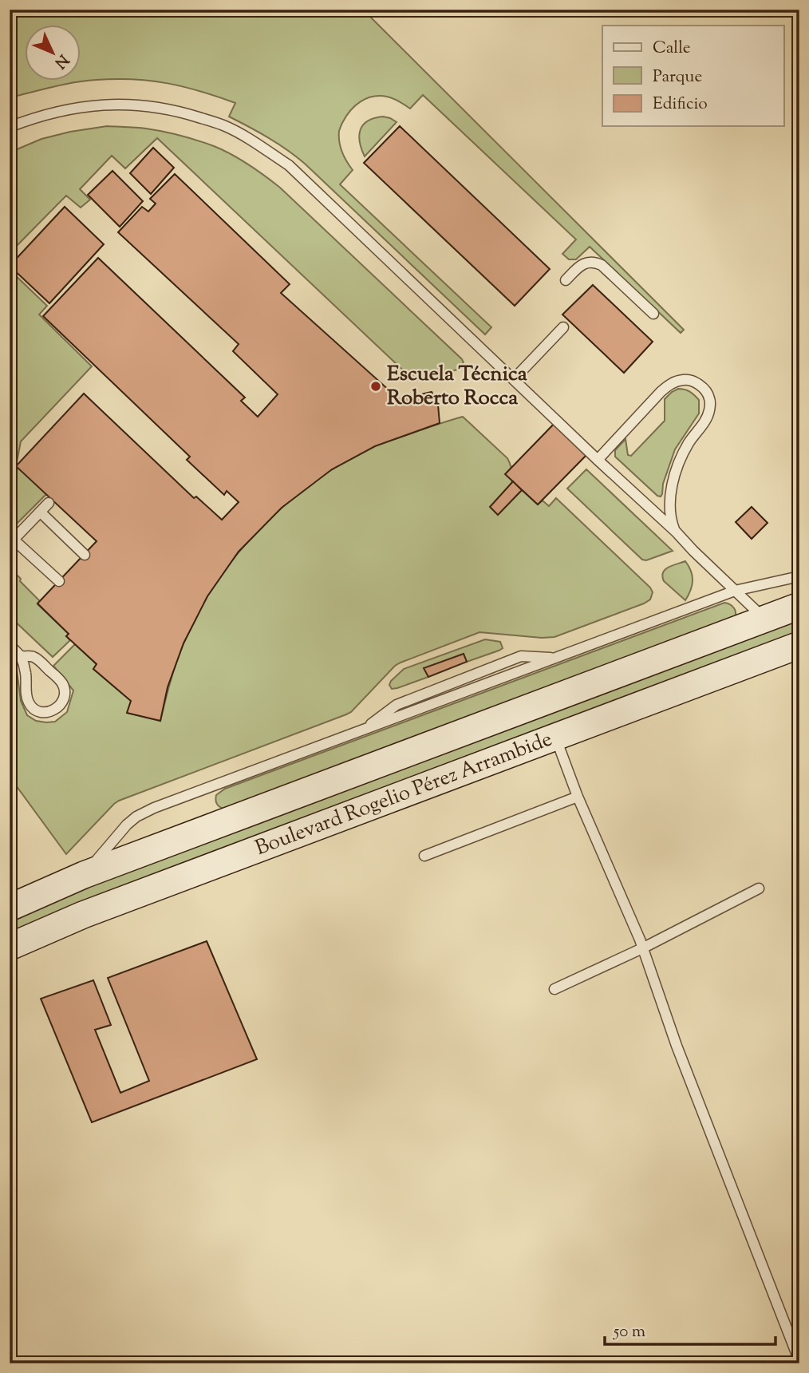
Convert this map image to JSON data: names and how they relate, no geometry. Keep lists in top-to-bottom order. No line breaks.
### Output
{"streets":{"main road":["Boulevard Rogelio Pérez Arrambide"]},"places":["Escuela Técnica Roberto Rocca"],"legend":["Calle","Parque","Edificio"],"scale_bar":"50 m","north":"bottom right"}
